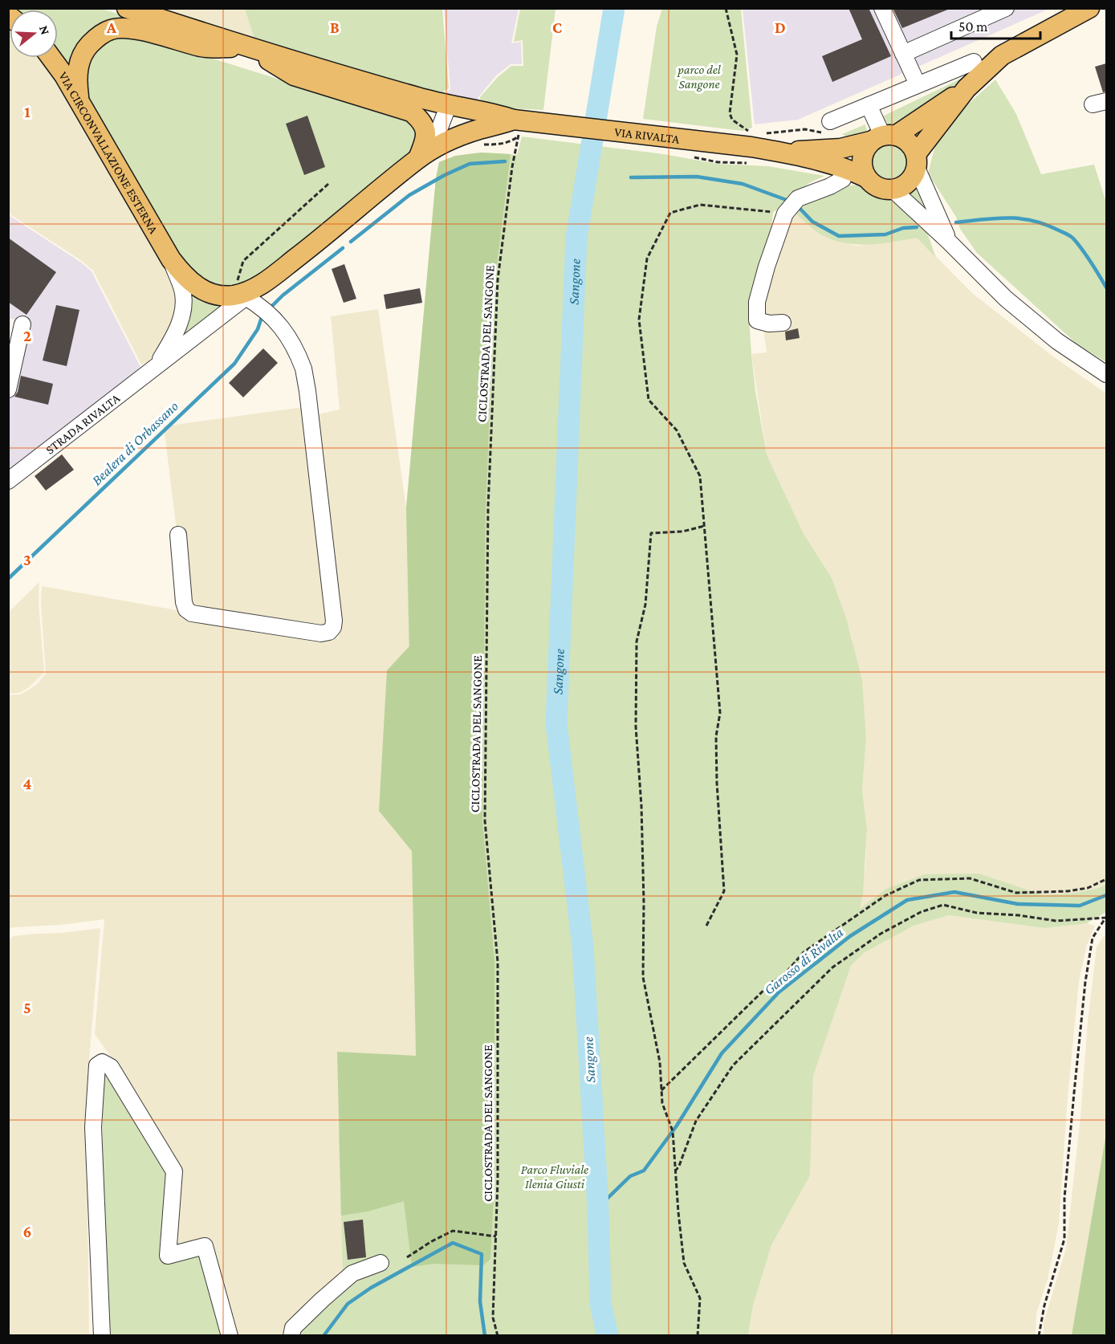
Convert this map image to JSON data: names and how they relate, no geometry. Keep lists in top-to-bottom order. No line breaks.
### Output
{"streets":{"main road":["VIA RIVALTA","VIA CIRCONVALLAZIONE ESTERNA"],"street":["STRADA RIVALTA"],"path":["CICLOSTRADA DEL SANGONE"]},"crossings":[["VIA RIVALTA","CICLOSTRADA DEL SANGONE"],["VIA CIRCONVALLAZIONE ESTERNA","STRADA RIVALTA"]],"water":["Sangone","Bealera di Orbassano","Garosso di Rivalta"],"parks":["parco del Sangone","Parco Fluviale Ilenia Giusti"],"scale_bar":"50 m","north":"right","grid":{"columns":["A","B","C","D"],"rows":["1","2","3","4","5","6"]}}
